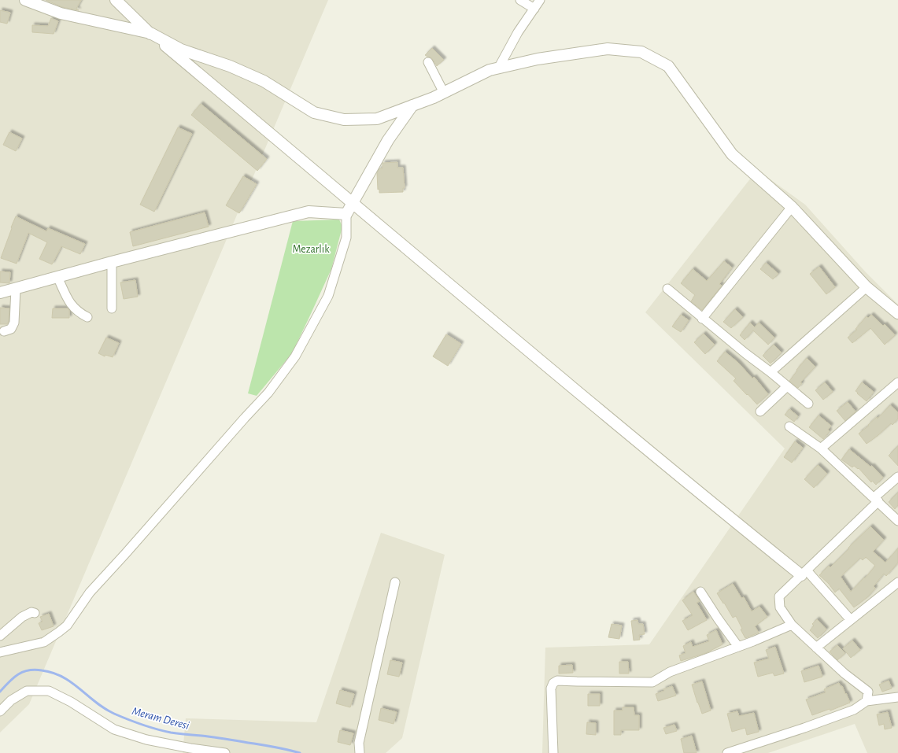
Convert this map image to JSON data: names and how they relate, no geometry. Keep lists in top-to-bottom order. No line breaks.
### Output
{"water":["Meram Deresi"],"parks":["Mezarlık"]}
